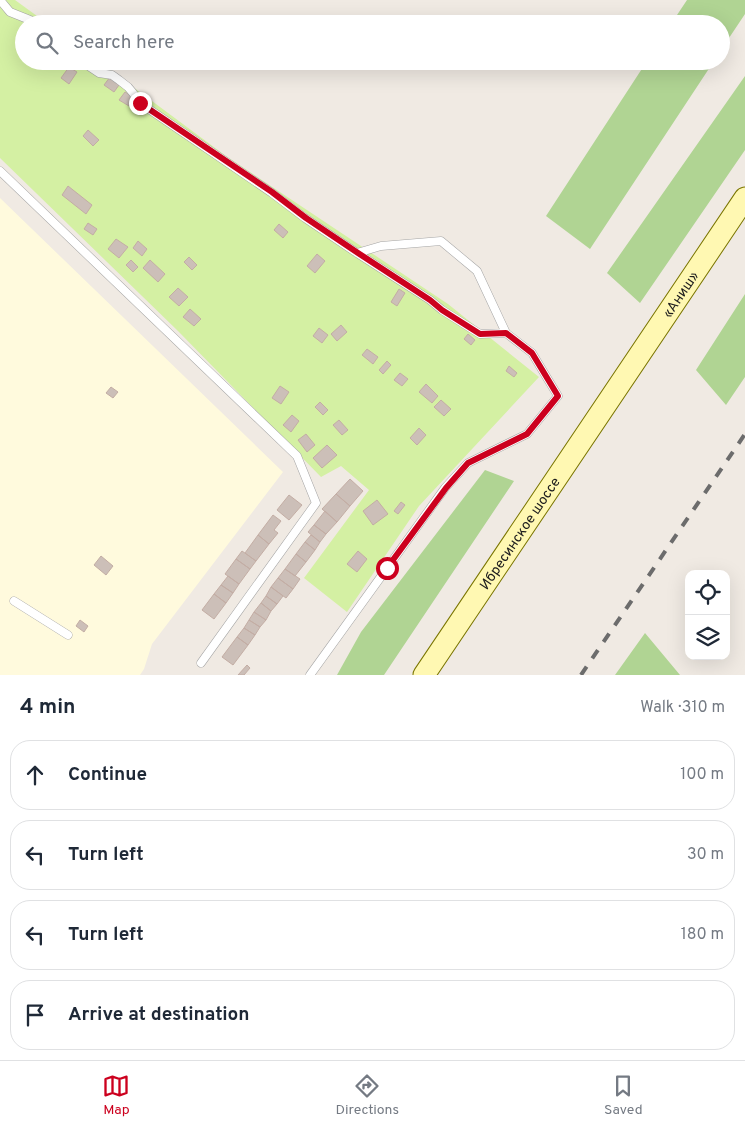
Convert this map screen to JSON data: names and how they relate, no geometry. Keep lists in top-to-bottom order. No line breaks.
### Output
{"streets":{"main road":["«Аниш»","Ибресинское шоссе"]},"crossings":[["«Аниш»","Ибресинское шоссе"]],"page":{"search":"Search here","heading":["4 min","Walk · 310 m"],"list":[["Continue","100 m"],["Turn left","30 m"],["Turn left","180 m"],"Arrive at destination"],"nav":["Map","Directions","Saved"]}}
